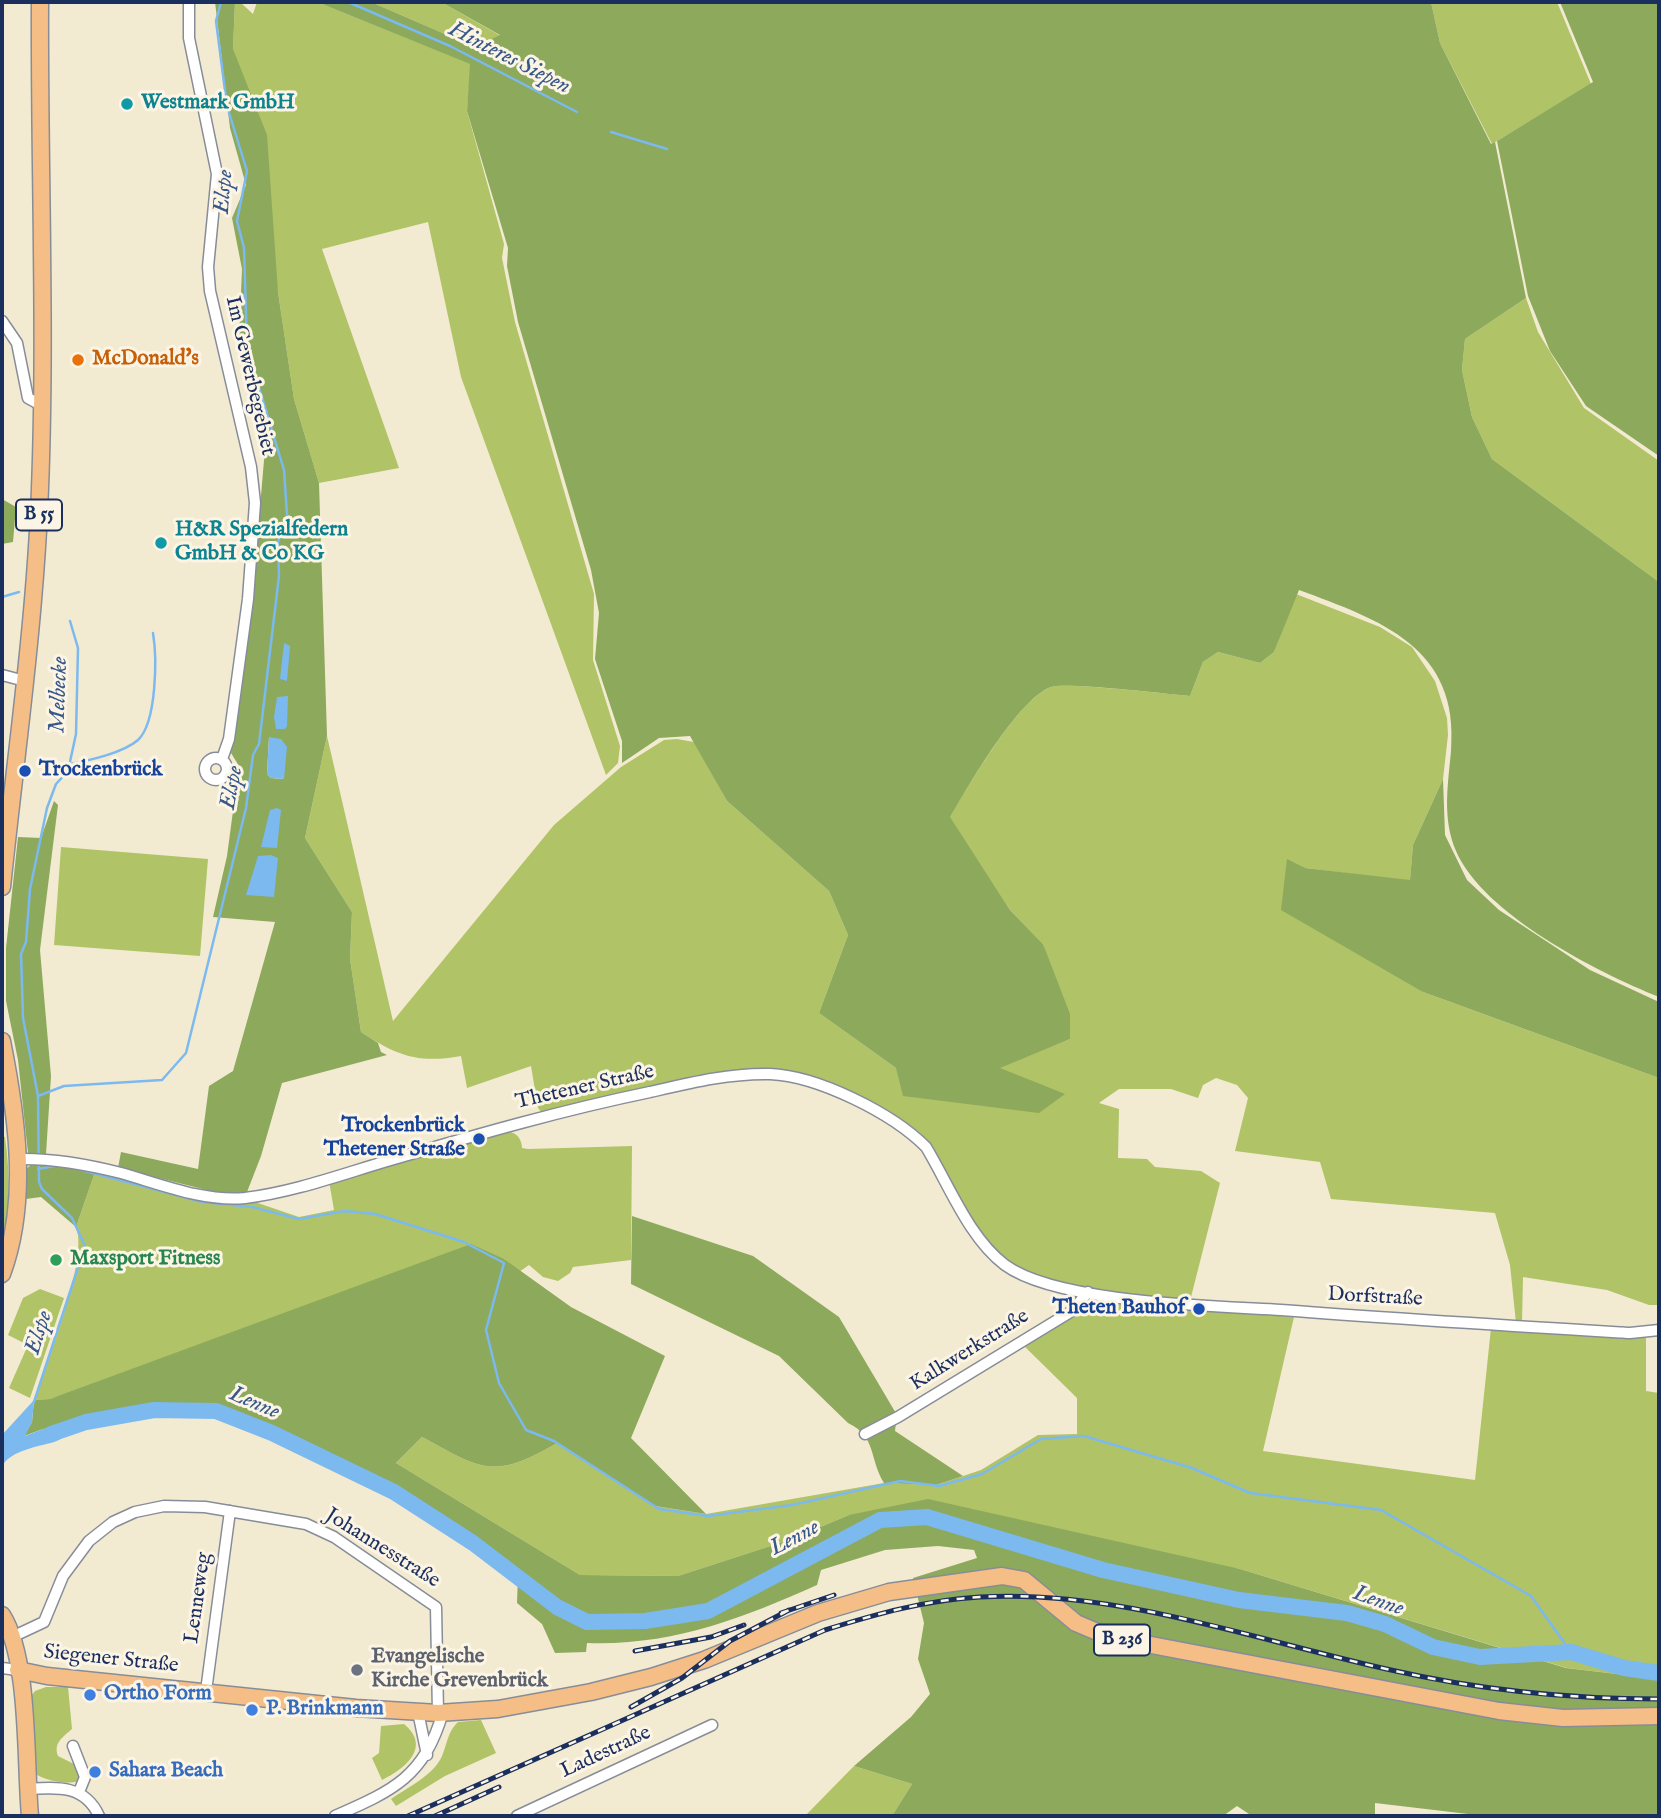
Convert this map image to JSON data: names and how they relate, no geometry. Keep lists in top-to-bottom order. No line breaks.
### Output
{"streets":{"main road":["B 55","B 236","Siegener Straße"],"street":["Im Gewerbegebiet","Thetener Straße","Dorfstraße","Kalkwerkstraße","Johannesstraße","Lenneweg","Ladestraße"]},"crossings":[["Thetener Straße","Dorfstraße"],["Thetener Straße","Kalkwerkstraße"],["Dorfstraße","Kalkwerkstraße"],["Johannesstraße","Lenneweg"],["Johannesstraße","Siegener Straße"],["Lenneweg","Siegener Straße"]],"water":["Hinteres Siepen","Elspe","Melbecke","Lenne"],"places":["Westmark GmbH","McDonald's","H&R Spezialfedern GmbH & Co KG","Trockenbrück","Trockenbrück Thetener Straße","Maxsport Fitness","Theten Bauhof","Evangelische Kirche Grevenbrück","Ortho Form","P. Brinkmann","Sahara Beach"]}
